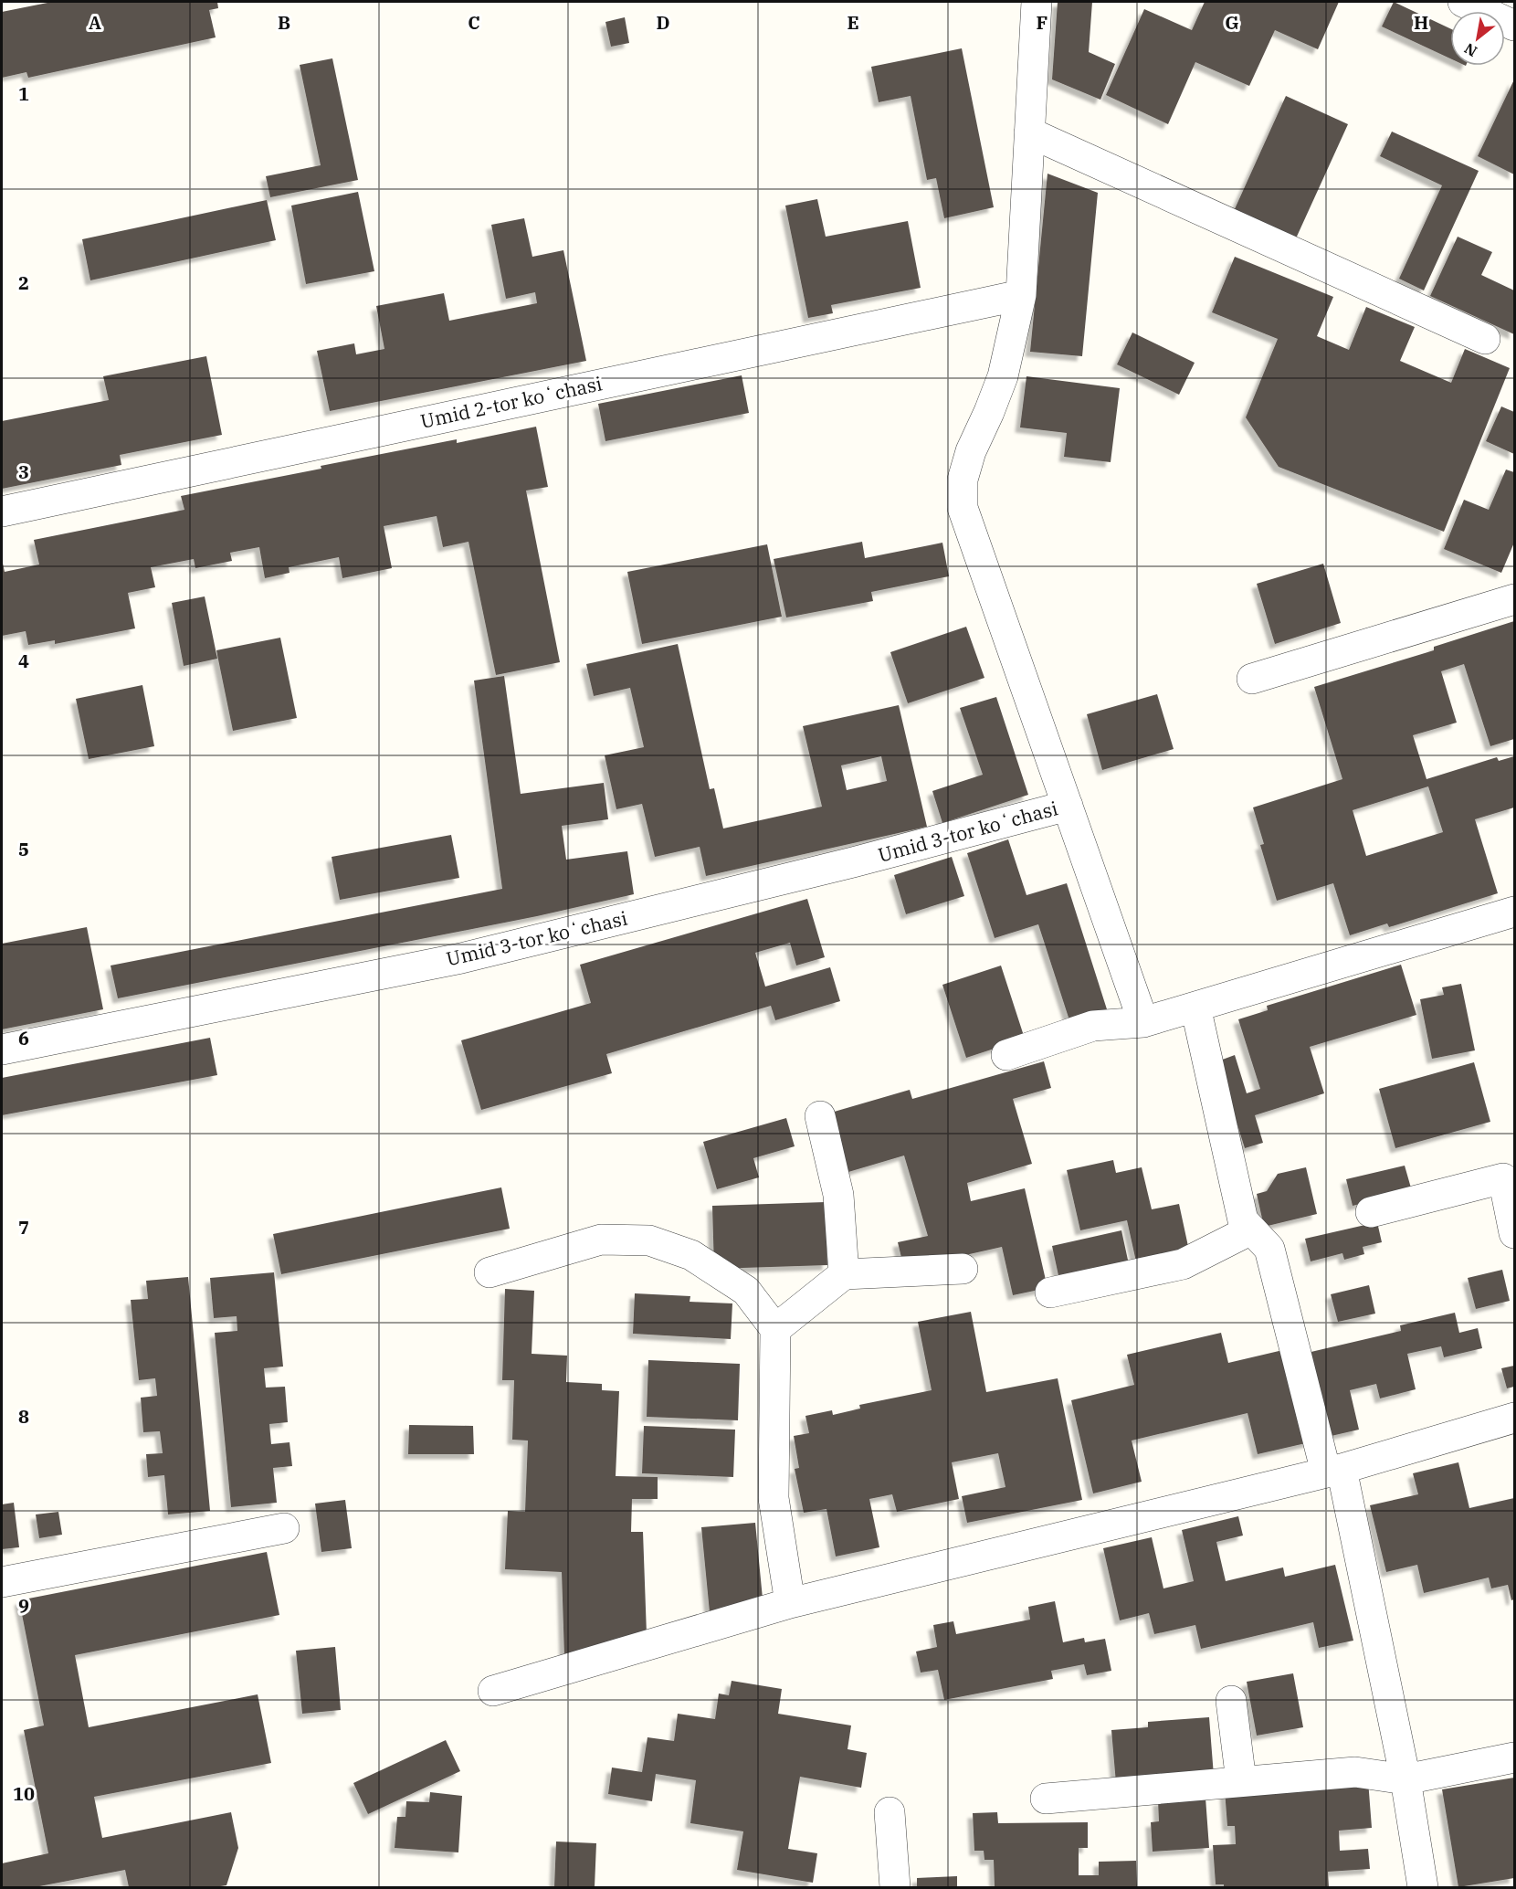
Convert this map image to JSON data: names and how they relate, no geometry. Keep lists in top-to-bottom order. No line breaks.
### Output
{"streets":{"street":["Umid 2-tor koʻchasi","Umid 3-tor koʻchasi"]},"north":"bottom left","grid":{"columns":["A","B","C","D","E","F","G","H"],"rows":["1","2","3","4","5","6","7","8","9","10"]}}
